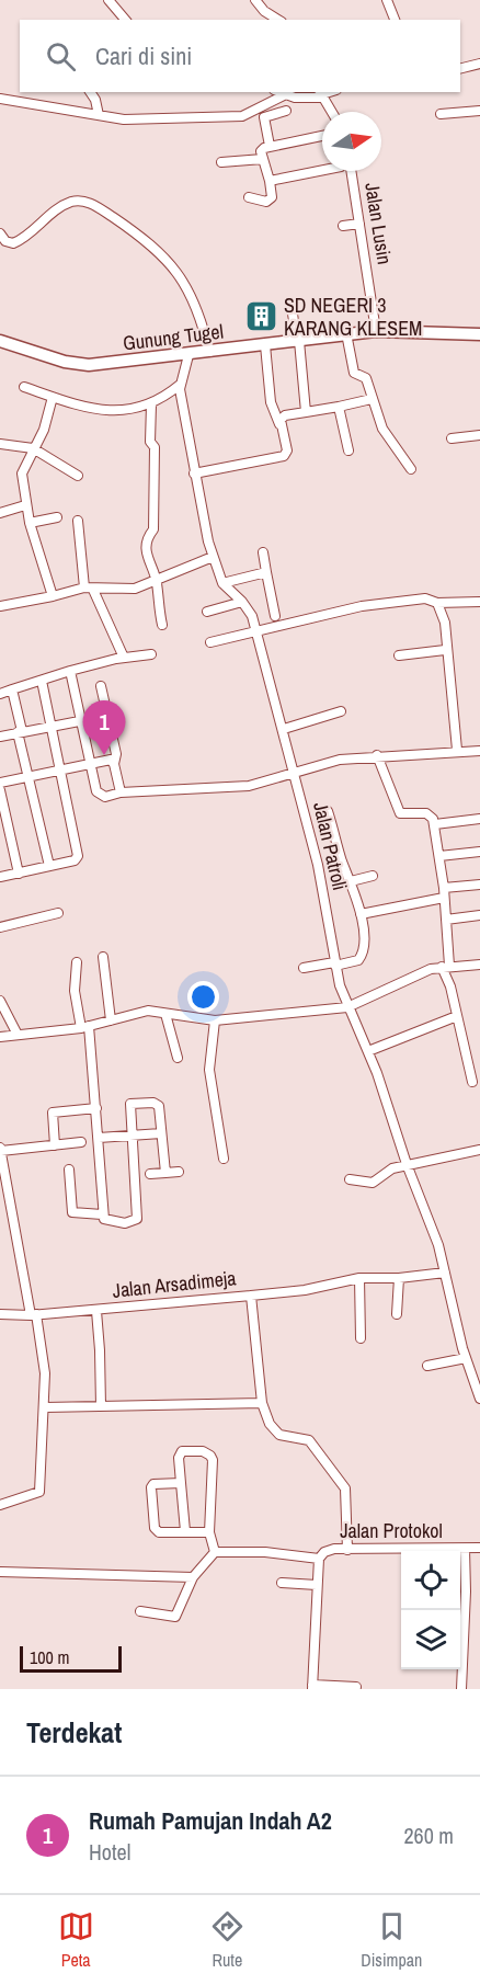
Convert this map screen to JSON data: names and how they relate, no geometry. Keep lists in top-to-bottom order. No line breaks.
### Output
{"streets":{"main road":["Gunung Tugel"],"street":["Jalan Lusin","Jalan Patroli","Jalan Arsadimeja","Jalan Protokol"]},"crossings":[["Jalan Lusin","Gunung Tugel"],["Gunung Tugel","Jalan Patroli"],["Jalan Arsadimeja","Jalan Protokol"]],"places":{"building":["SD NEGERI 3 KARANG KLESEM"]},"scale_bar":"100 m","north":"right","page":{"search":"Cari di sini","pins":"1","scale":"100 m","heading":"Terdekat","list":[{"mark":"1","name":"Rumah Pamujan Indah A2","note":"Hotel","value":"260 m"}],"nav":["Peta","Rute","Disimpan"]}}
